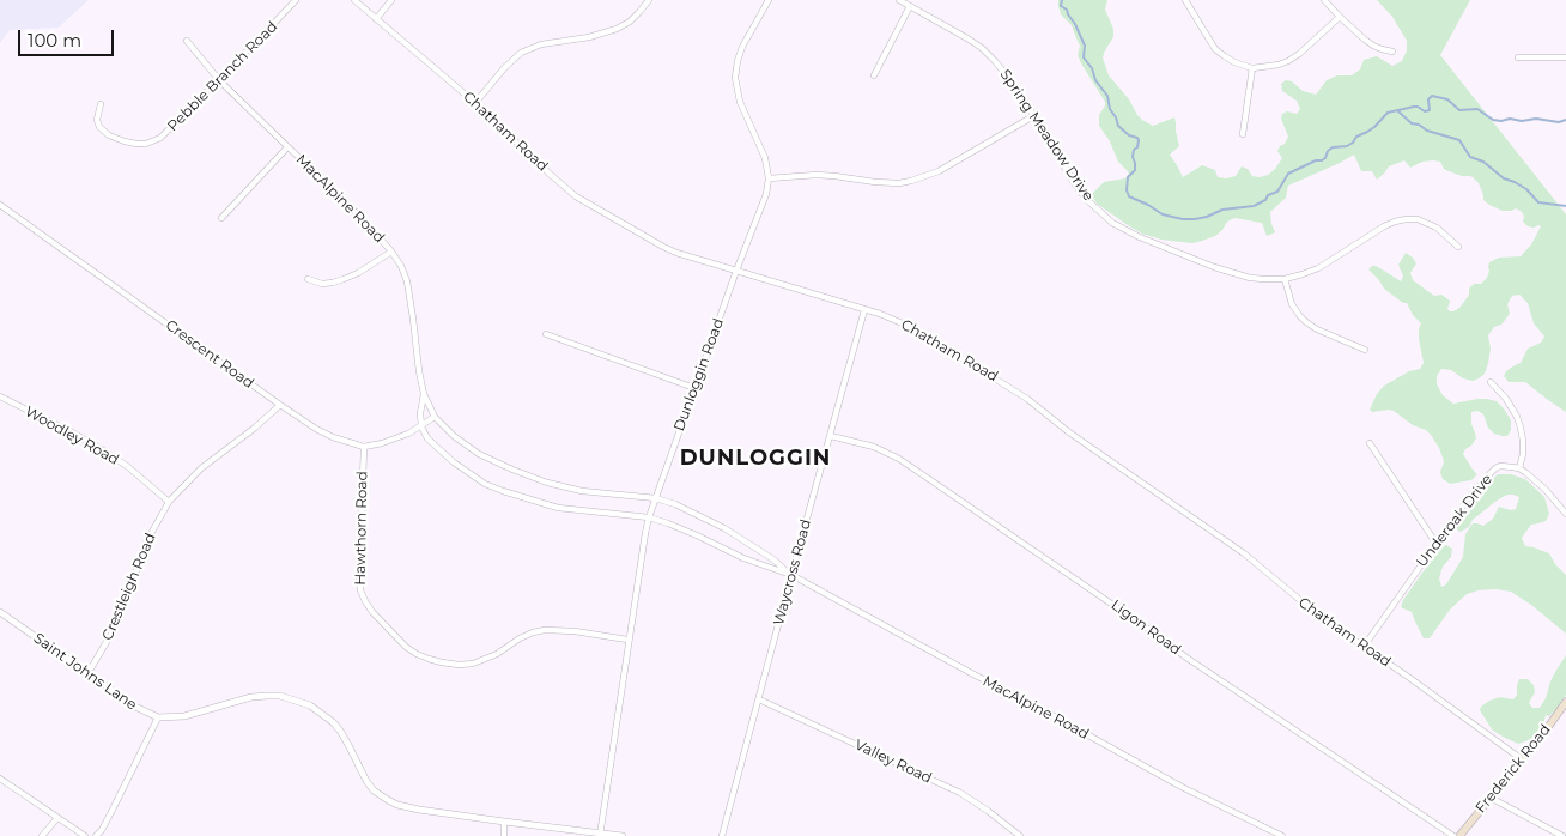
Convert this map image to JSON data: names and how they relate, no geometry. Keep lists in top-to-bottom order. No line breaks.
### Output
{"streets":{"main road":["Frederick Road"],"street":["Pebble Branch Road","Chatham Road","Spring Meadow Drive","MacAlpine Road","Crescent Road","Dunloggin Road","Woodley Road","Underoak Drive","Hawthorn Road","Waycross Road","Crestleigh Road","Ligon Road","Saint Johns Lane","Valley Road"]},"crossings":[["Pebble Branch Road","MacAlpine Road"],["Chatham Road","Dunloggin Road"],["Chatham Road","Underoak Drive"],["Chatham Road","Waycross Road"],["Chatham Road","Frederick Road"],["MacAlpine Road","Crescent Road"],["MacAlpine Road","Dunloggin Road"],["MacAlpine Road","Waycross Road"],["Crescent Road","Hawthorn Road"],["Crescent Road","Crestleigh Road"],["Dunloggin Road","Hawthorn Road"],["Woodley Road","Crestleigh Road"],["Waycross Road","Ligon Road"],["Waycross Road","Valley Road"],["Crestleigh Road","Saint Johns Lane"]],"districts":["DUNLOGGIN"],"scale_bar":"100 m"}
